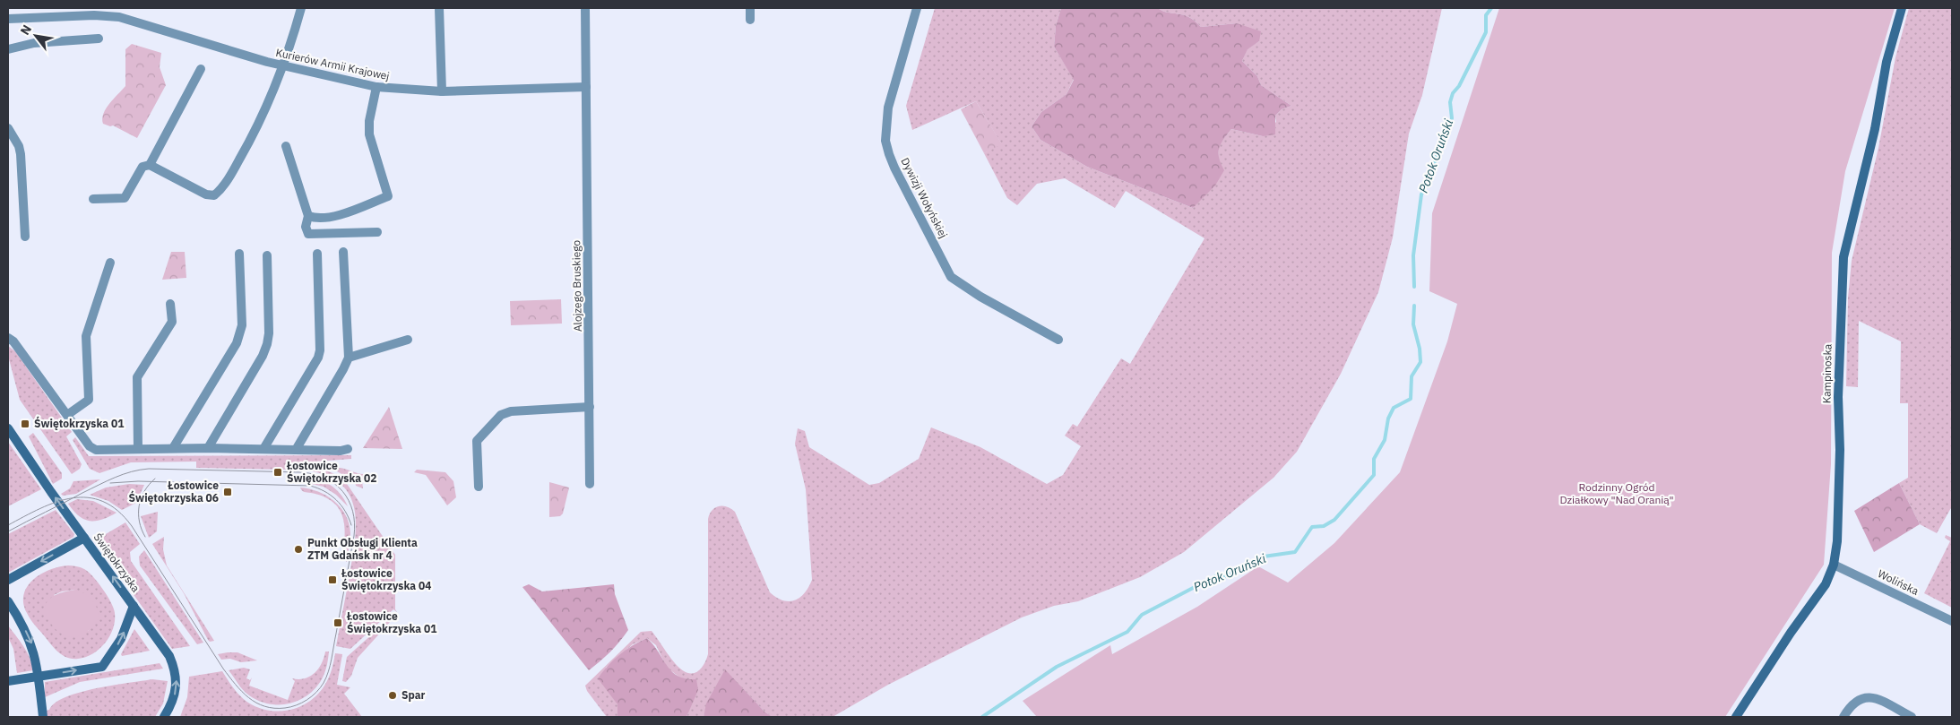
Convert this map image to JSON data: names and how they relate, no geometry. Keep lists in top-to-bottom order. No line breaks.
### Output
{"streets":{"street":["Kurierów Armii Krajowej","Dywizji Wołyńskiej","Alojzego Bruskiego","Kampinoska","Świętokrzyska","Wolińska"]},"crossings":[["Kurierów Armii Krajowej","Alojzego Bruskiego"],["Kampinoska","Wolińska"]],"one_way":["Świętokrzyska"],"water":["Potok Oruński"],"parks":["Rodzinny Ogród Działkowy \"Nad Oranią\""],"places":{"transit":["Świętokrzyska 01","Łostowice Świętokrzyska 02","Łostowice Świętokrzyska 06","Łostowice Świętokrzyska 04","Łostowice Świętokrzyska 01"],"other":["Punkt Obsługi Klienta ZTM Gdańsk nr 4","Spar"]},"north":"top left"}
